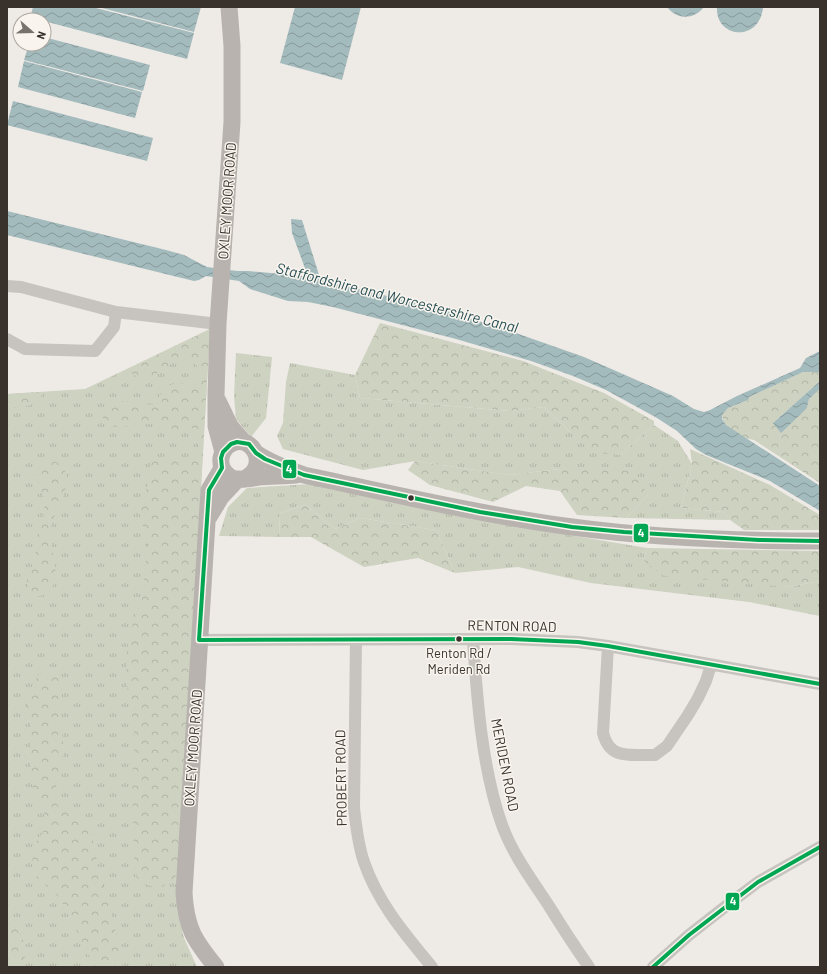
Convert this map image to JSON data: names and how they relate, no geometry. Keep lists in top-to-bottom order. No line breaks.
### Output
{"streets":{"street":["OXLEY MOOR ROAD","RENTON ROAD","MERIDEN ROAD","PROBERT ROAD"]},"crossings":[["OXLEY MOOR ROAD","RENTON ROAD"],["RENTON ROAD","MERIDEN ROAD"],["RENTON ROAD","PROBERT ROAD"]],"water":["Staffordshire and Worcestershire Canal"],"places":["Renton Rd / Meriden Rd"],"lines":["transit line 4"],"north":"right"}
